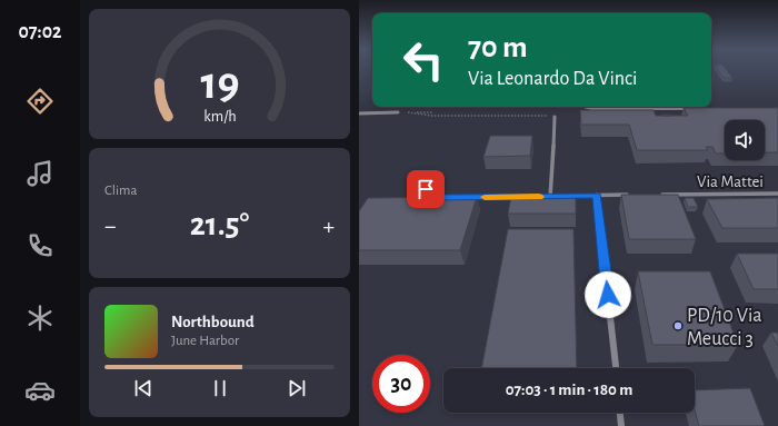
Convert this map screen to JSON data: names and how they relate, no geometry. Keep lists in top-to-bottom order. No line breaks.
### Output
{"streets":{"street":["Via Mattei"]},"places":["PD/10 Via Meucci 3"],"page":{"tabs":"07:02","turn":["70 m","Via Leonardo Da Vinci"],"tile":"Clima","heat":["−","21.5°","+"],"song":["Northbound","June Harbor"],"limit":"30","trip":"07:03 · 1 min · 180 m","gauge":["19","km/h"]}}
